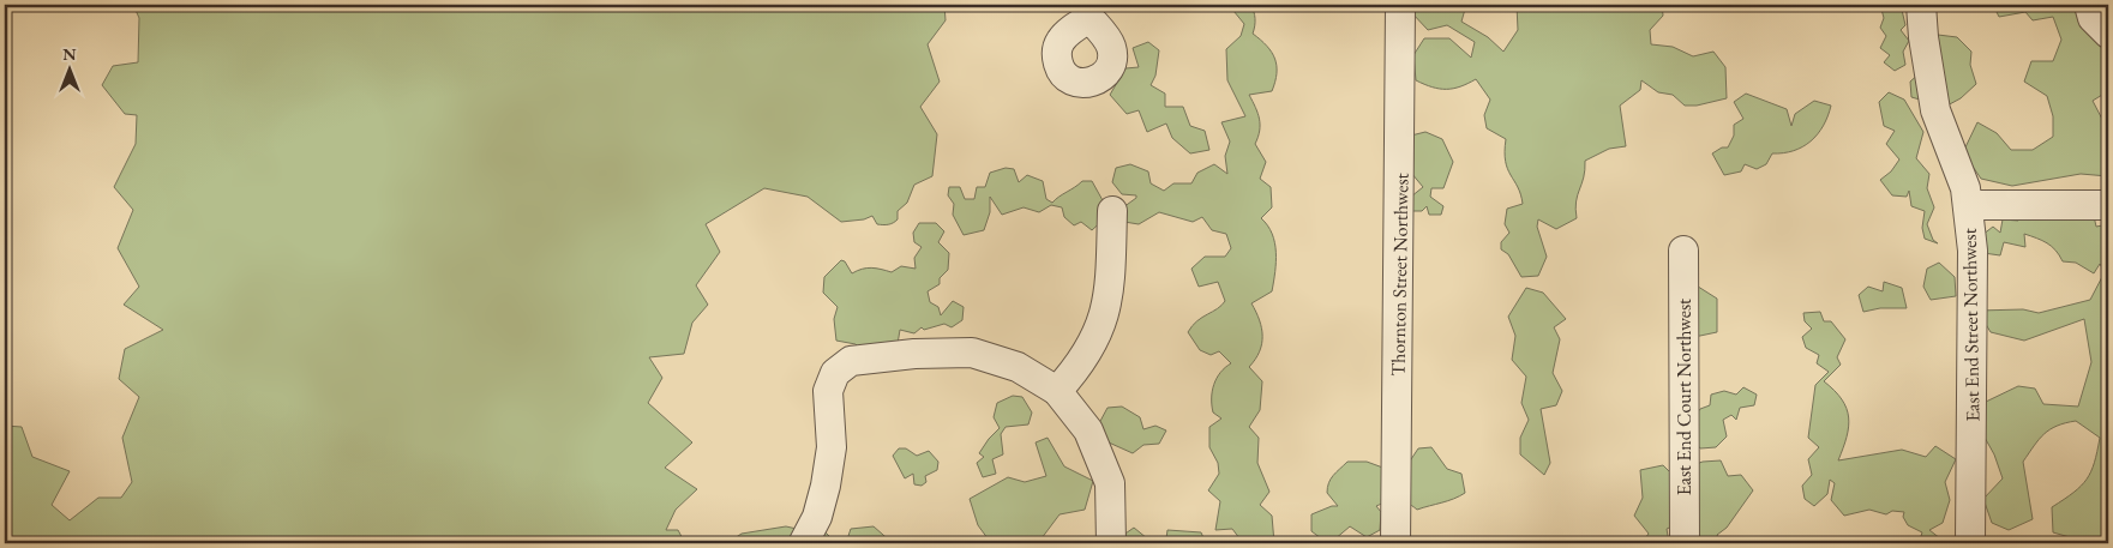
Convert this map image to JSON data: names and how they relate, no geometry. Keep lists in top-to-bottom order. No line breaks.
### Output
{"streets":{"street":["Thornton Street Northwest","East End Street Northwest","East End Court Northwest"]},"north":"top"}
